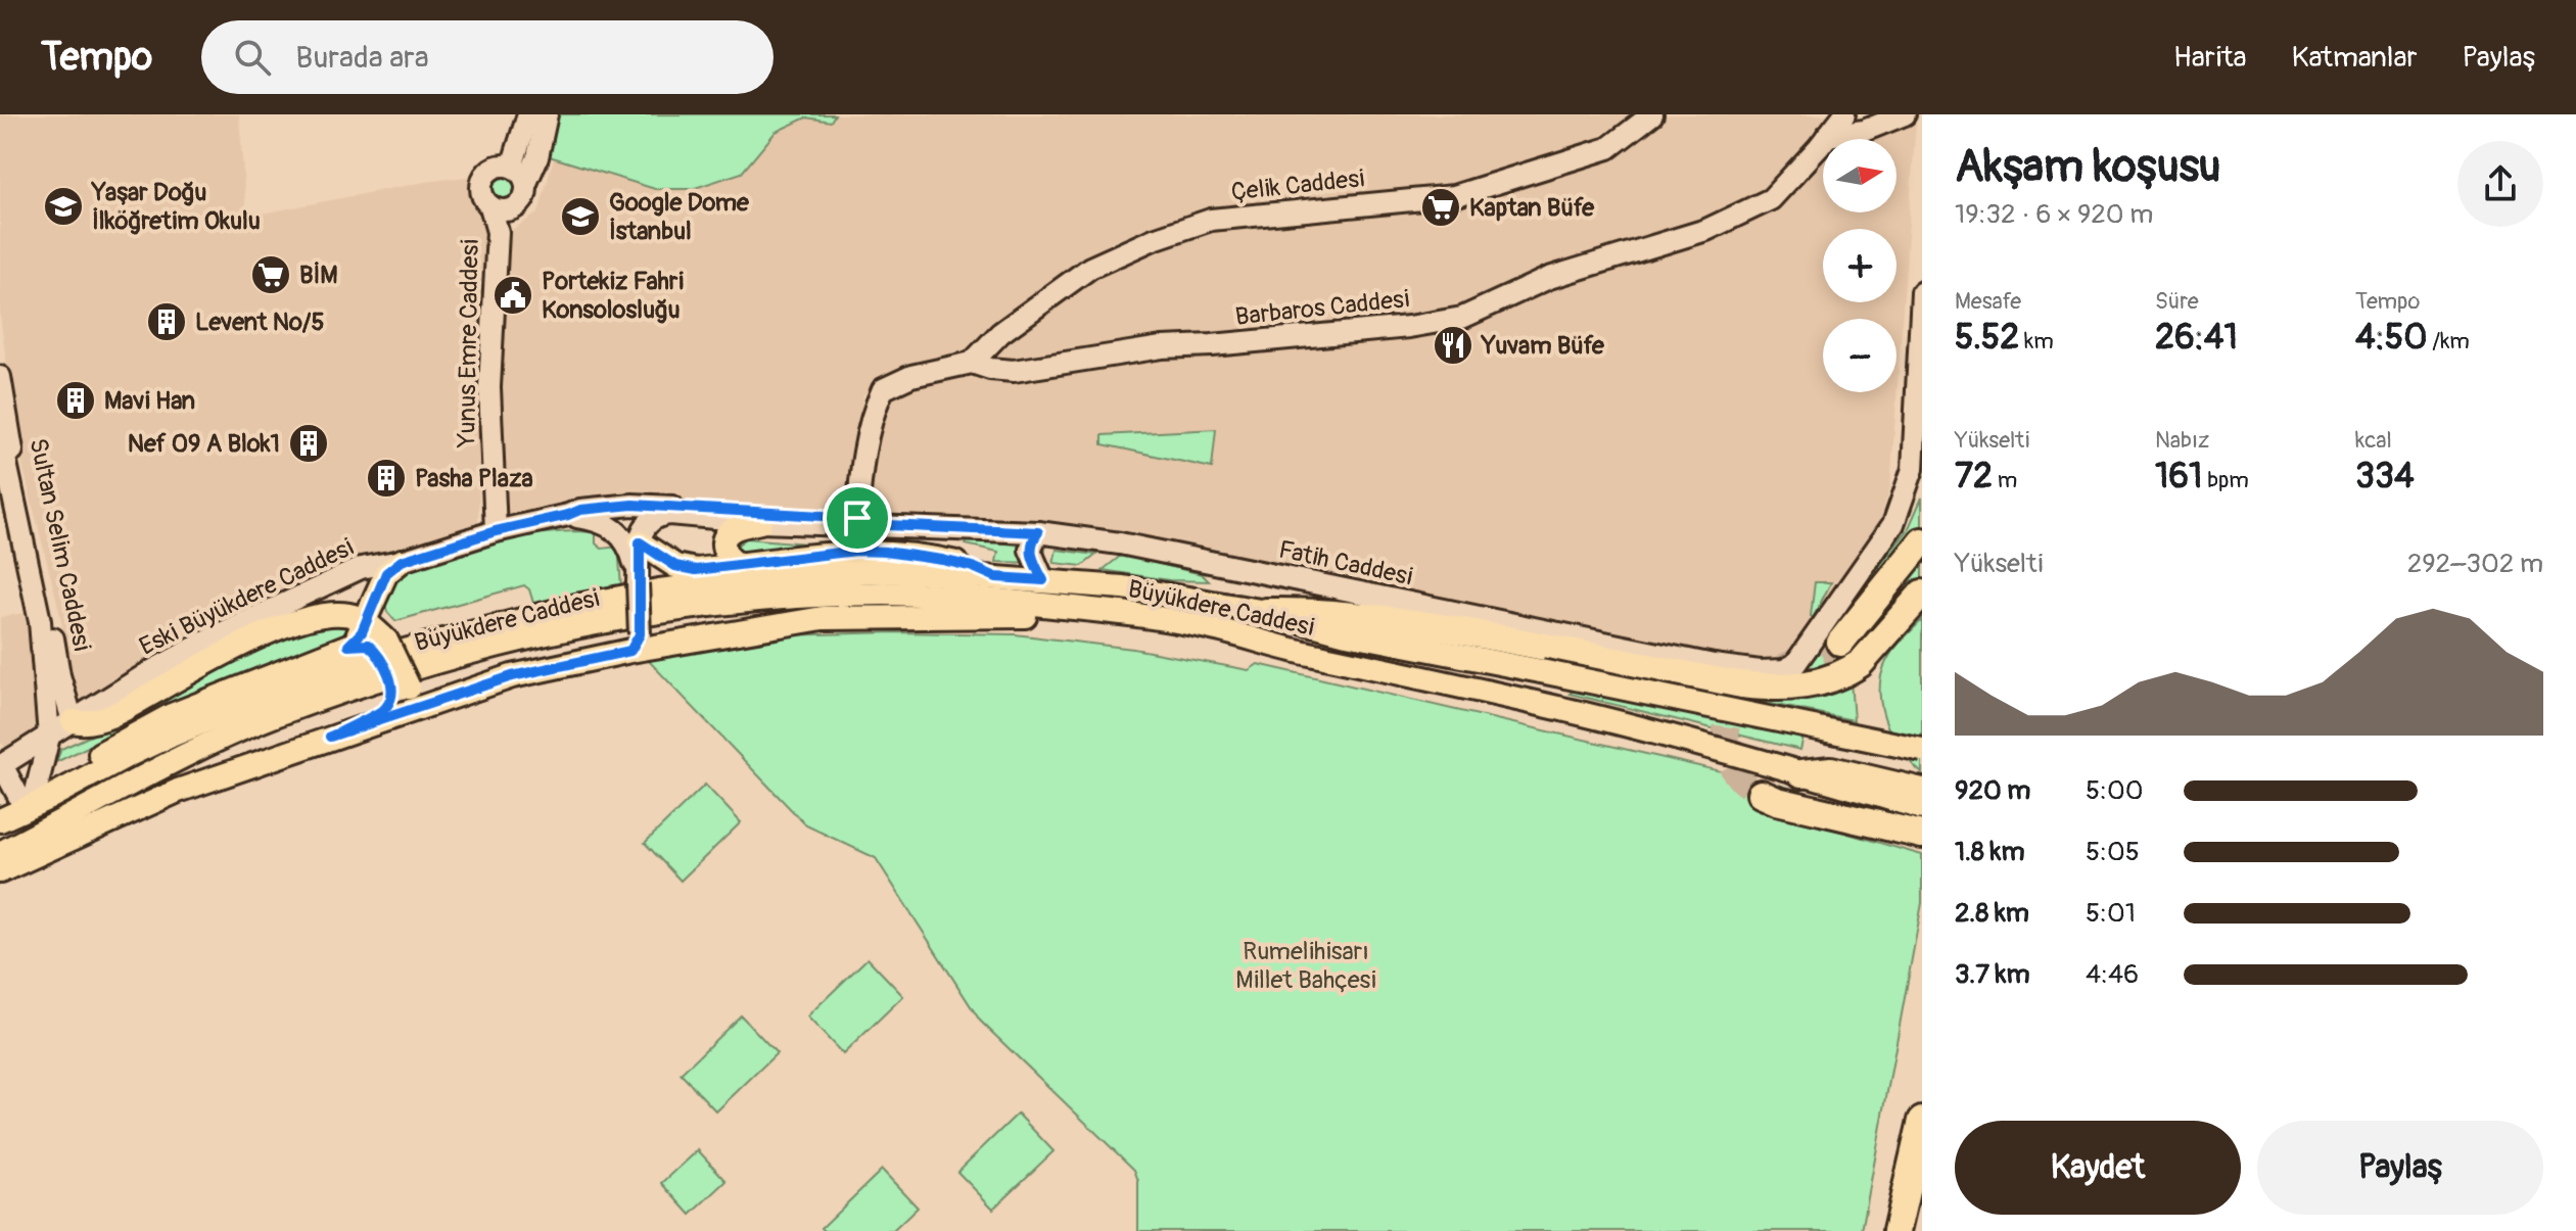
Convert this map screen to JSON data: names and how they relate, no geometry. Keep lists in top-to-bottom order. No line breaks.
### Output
{"streets":{"main road":["Büyükdere Caddesi"],"street":["Çelik Caddesi","Barbaros Caddesi","Yunus Emre Caddesi","Sultan Selim Caddesi","Fatih Caddesi","Eski Büyükdere Caddesi"]},"crossings":[["Çelik Caddesi","Barbaros Caddesi"],["Barbaros Caddesi","Fatih Caddesi"],["Barbaros Caddesi","Eski Büyükdere Caddesi"],["Yunus Emre Caddesi","Eski Büyükdere Caddesi"],["Sultan Selim Caddesi","Eski Büyükdere Caddesi"],["Sultan Selim Caddesi","Büyükdere Caddesi"],["Fatih Caddesi","Eski Büyükdere Caddesi"]],"parks":["Rumelihisarı Millet Bahçesi"],"places":{"school or university":["Yaşar Doğu İlköğretim Okulu","Google Dome İstanbul"],"supermarket":["Kaptan Büfe","BİM"],"public building":["Portekiz Fahri Konsolosluğu"],"building":["Levent No/5","Mavi Han","Nef 09 A Blok1","Pasha Plaza"],"restaurant":["Yuvam Büfe"]},"north":"right","page":{"header":"Tempo","search":"Burada ara","nav":["Harita","Katmanlar","Paylaş"],"heading":["Akşam koşusu","19:32 · 6 × 920 m"],"map_buttons":["+","−"],"stats":[["Mesafe","5.52 km"],["Süre","26:41"],["Tempo","4:50 /km"],["Yükselti","72 m"],["Nabız","161 bpm"],["kcal","334"]],"chart":["Yükselti","292–302 m"],"list":[{"name":"920 m","note":"5:00"},{"name":"1.8 km","note":"5:05"},{"name":"2.8 km","note":"5:01"},{"name":"3.7 km","note":"4:46"}],"buttons":["Kaydet","Paylaş"]}}
